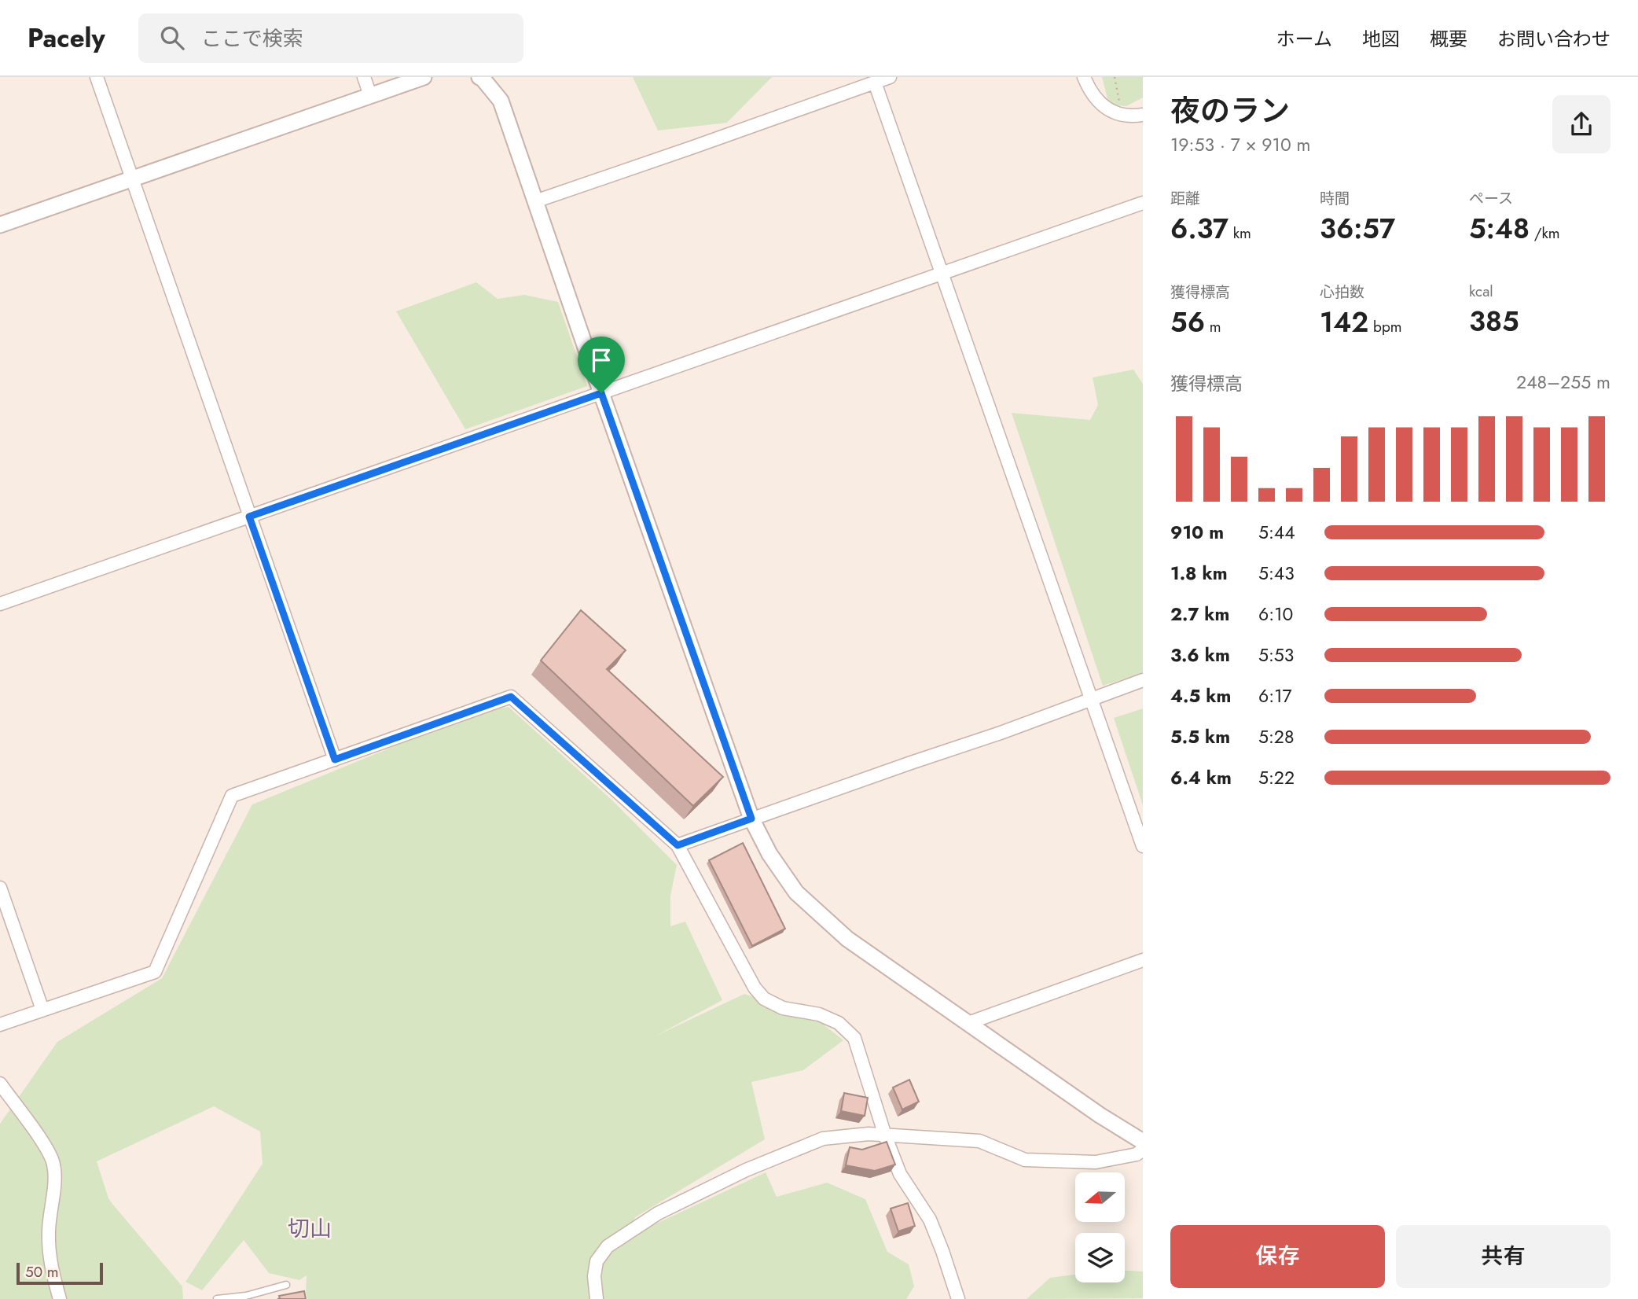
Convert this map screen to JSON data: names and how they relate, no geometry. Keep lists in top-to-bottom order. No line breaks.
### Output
{"districts":["切山"],"scale_bar":"50 m","north":"left","page":{"header":"Pacely","search":"ここで検索","nav":["ホーム","地図","概要","お問い合わせ"],"heading":["夜のラン","19:53 · 7 × 910 m"],"stats":[["距離","6.37 km"],["時間","36:57"],["ペース","5:48 /km"],["獲得標高","56 m"],["心拍数","142 bpm"],["kcal","385"]],"chart":["獲得標高","248–255 m"],"list":[{"name":"910 m","note":"5:44"},{"name":"1.8 km","note":"5:43"},{"name":"2.7 km","note":"6:10"},{"name":"3.6 km","note":"5:53"},{"name":"4.5 km","note":"6:17"},{"name":"5.5 km","note":"5:28"},{"name":"6.4 km","note":"5:22"}],"buttons":["保存","共有"],"scale":"50 m"}}
